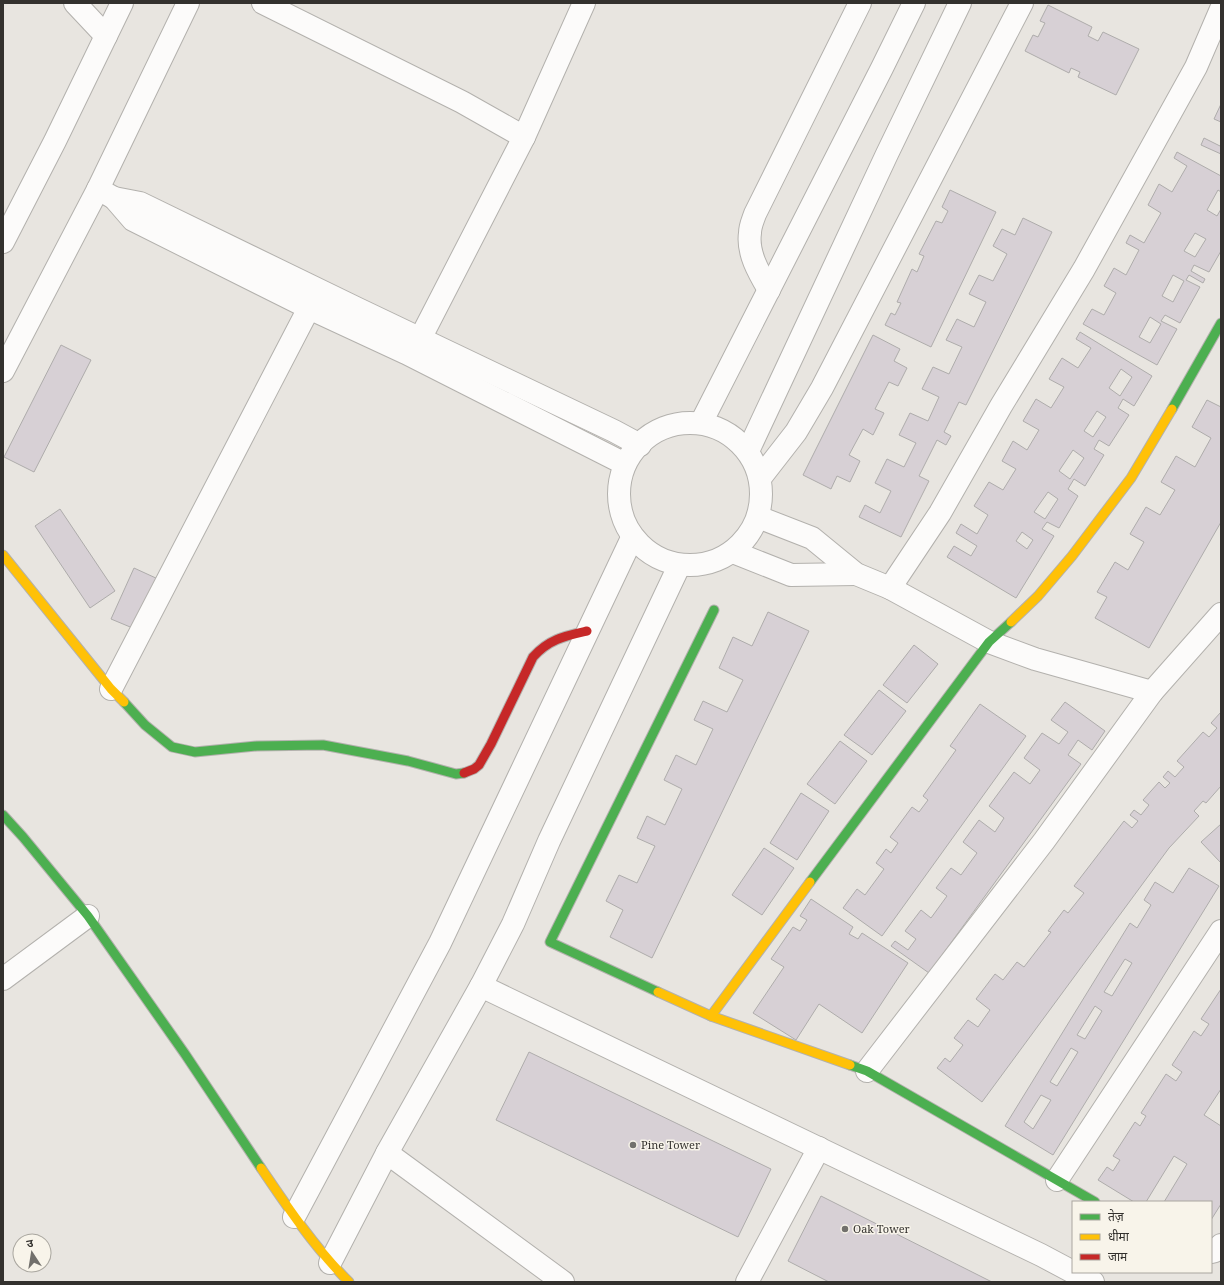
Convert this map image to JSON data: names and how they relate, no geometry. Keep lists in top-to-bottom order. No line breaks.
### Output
{"places":["Pine Tower","Oak Tower"],"legend":["तेज़","धीमा","जाम"],"north":"top"}
